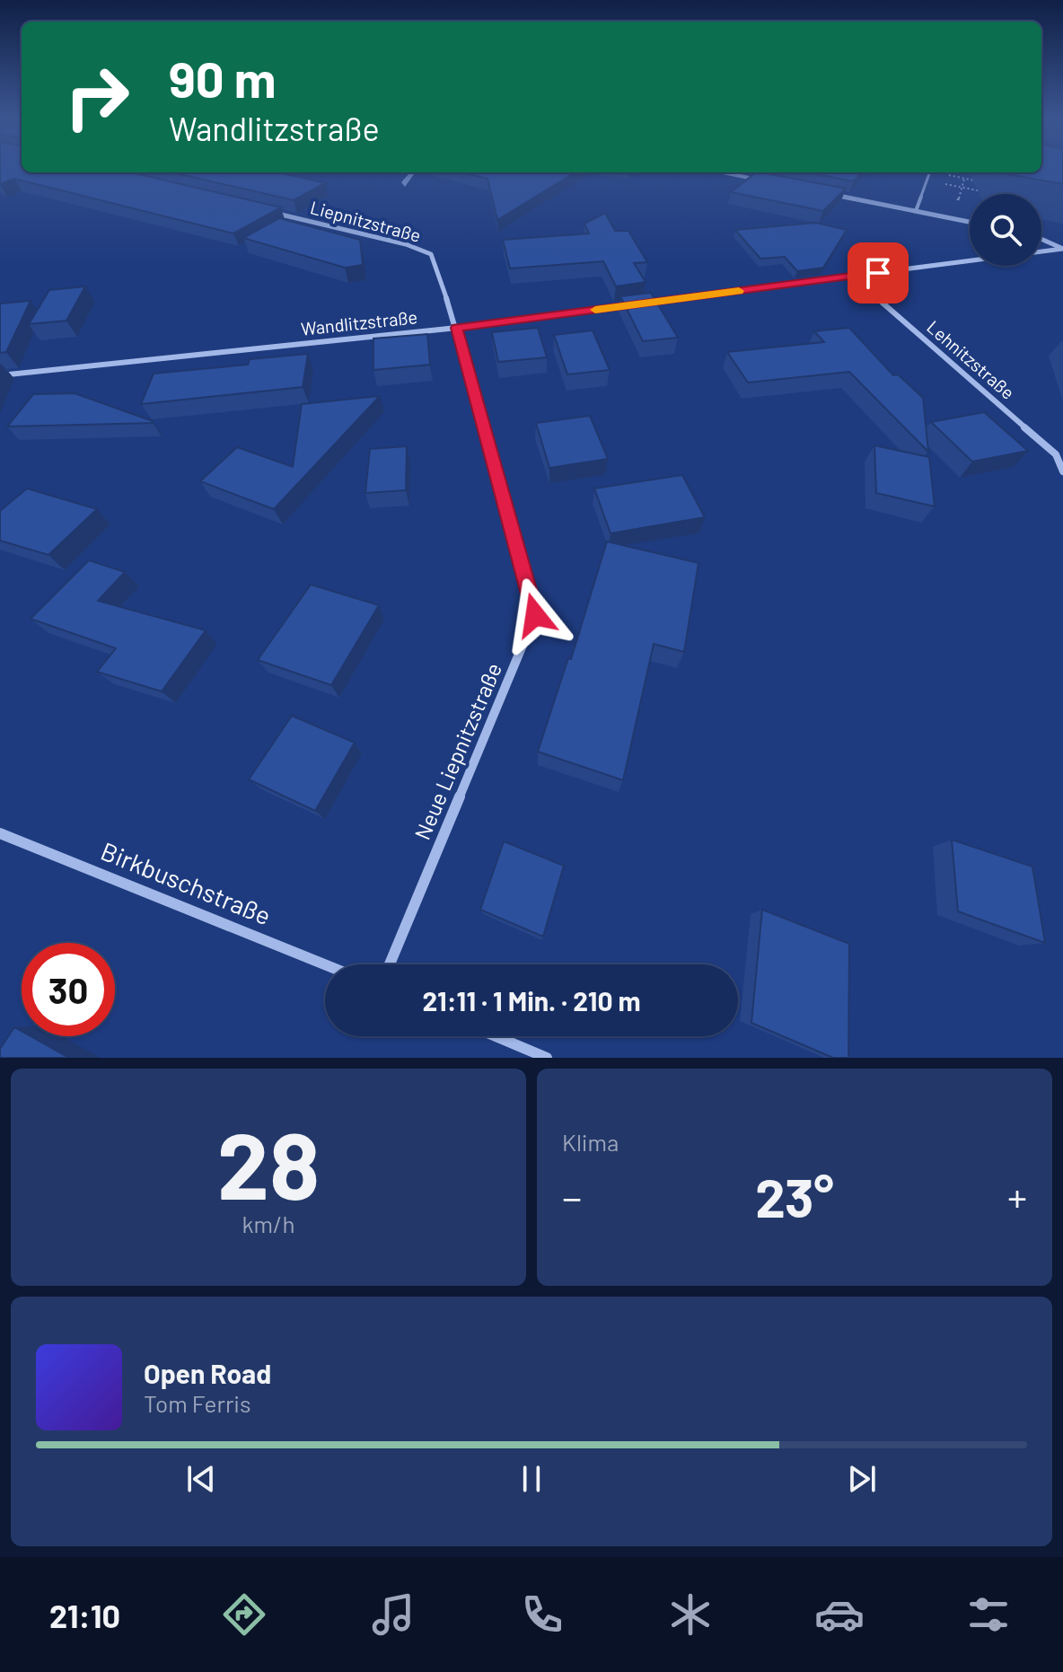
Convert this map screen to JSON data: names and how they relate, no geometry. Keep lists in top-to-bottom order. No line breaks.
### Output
{"streets":{"street":["Liepnitzstraße","Wandlitzstraße","Lehnitzstraße","Neue Liepnitzstraße","Birkbuschstraße"]},"crossings":[["Liepnitzstraße","Wandlitzstraße"],["Liepnitzstraße","Neue Liepnitzstraße"],["Wandlitzstraße","Lehnitzstraße"],["Wandlitzstraße","Neue Liepnitzstraße"]],"page":{"turn":["90 m","Wandlitzstraße"],"limit":"30","trip":"21:11 · 1 Min. · 210 m","tile":[["28","km/h"],"Klima"],"heat":["−","23°","+"],"song":["Open Road","Tom Ferris"],"tabs":"21:10"}}
